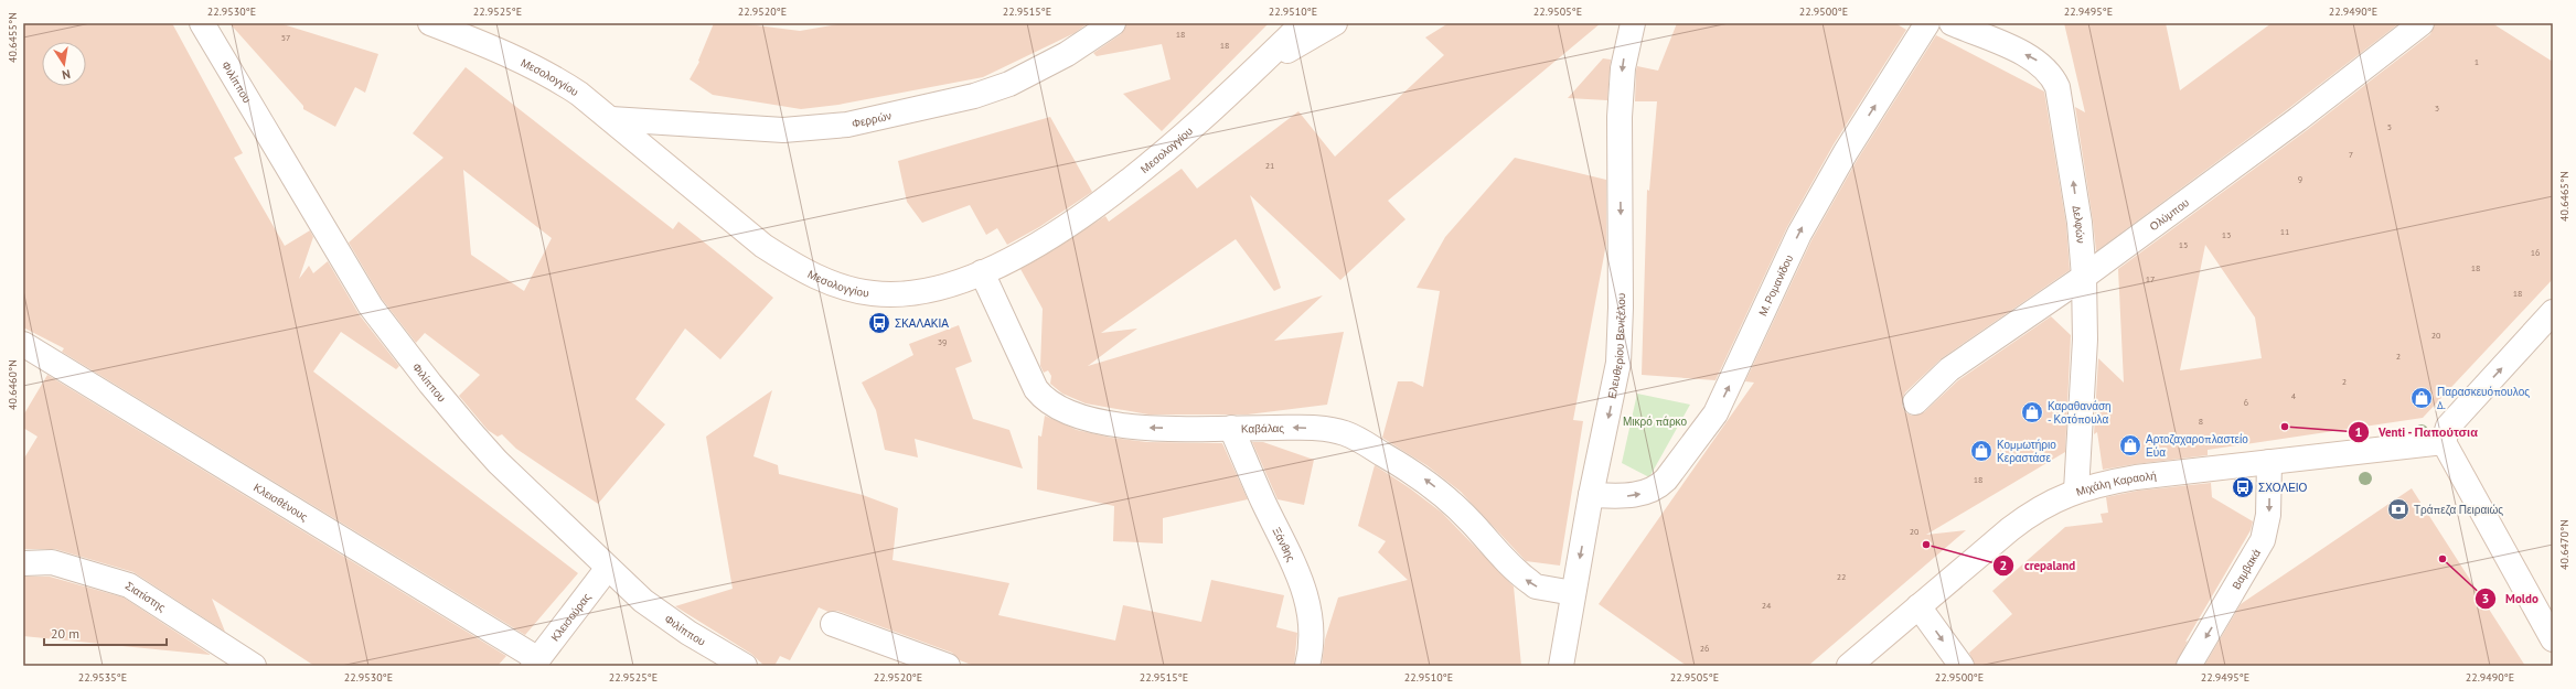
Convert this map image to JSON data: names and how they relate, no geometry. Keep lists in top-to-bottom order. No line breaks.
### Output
{"streets":{"street":["Μεσολογγίου","Φιλίππου","Φερρών","Ολύμπου","Δελφών","Μ. Ρομανίδου","Ελευθερίου Βενιζέλου","Καβάλας","Μιχάλη Καραολή","Κλεισθένους","Ξάνθης","Βαμβακά","Σιατίστης","Κλεισούρας"]},"crossings":[["Μεσολογγίου","Φερρών"],["Μεσολογγίου","Καβάλας"],["Φιλίππου","Κλεισούρας"],["Ολύμπου","Δελφών"],["Δελφών","Μιχάλη Καραολή"],["Μ. Ρομανίδου","Ελευθερίου Βενιζέλου"],["Ελευθερίου Βενιζέλου","Καβάλας"],["Καβάλας","Ξάνθης"],["Μιχάλη Καραολή","Βαμβακά"],["Κλεισθένους","Κλεισούρας"]],"one_way":["Δελφών","Μ. Ρομανίδου","Ελευθερίου Βενιζέλου","Καβάλας","Βαμβακά"],"parks":["Μικρό πάρκο"],"places":{"bus stop":["ΣΚΑΛΑΚΙΑ","ΣΧΟΛΕΙΟ"],"shop":["Παρασκευόπουλος Δ.","Καραθανάση - Κοτόπουλα","Αρτοζαχαροπλαστείο Εύα","Κομμωτήριο Κεραστάσε"],"other":["Venti - Παπούτσια","crepaland","Moldo"],"bank":["Τράπεζα Πειραιώς"]},"house_numbers":["18","57","18","1","3","5","7","21","9","11","13","15","16","18","17","18","20","39","2","2","4","6","8","18","20","22","24","26"],"scale_bar":"20 m","north":"bottom","coordinates":["22.9530°E","22.9525°E","22.9520°E","22.9515°E","22.9510°E","22.9505°E","22.9500°E","22.9495°E","22.9490°E","40.6455°N","40.6465°N","40.6460°N","40.6470°N","22.9535°E"]}
